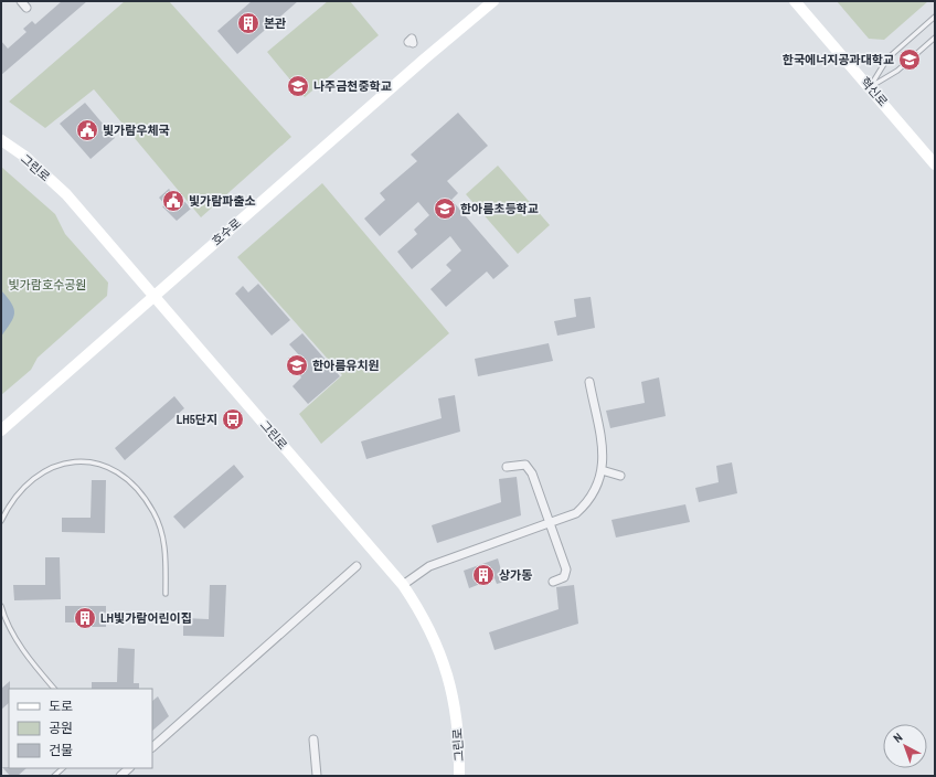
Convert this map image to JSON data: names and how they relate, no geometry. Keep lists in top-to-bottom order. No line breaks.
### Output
{"streets":{"street":["혁신로","그린로","호수로"]},"crossings":[["그린로","호수로"]],"parks":["빛가람호수공원"],"places":{"building":["본관","상가동","LH빛가람어린이집"],"school or university":["한국에너지공과대학교","나주금천중학교","한아름초등학교","한아름유치원"],"public building":["빛가람우체국","빛가람파출소"],"bus stop":["LH5단지"]},"legend":["도로","공원","건물"],"north":"top left"}
